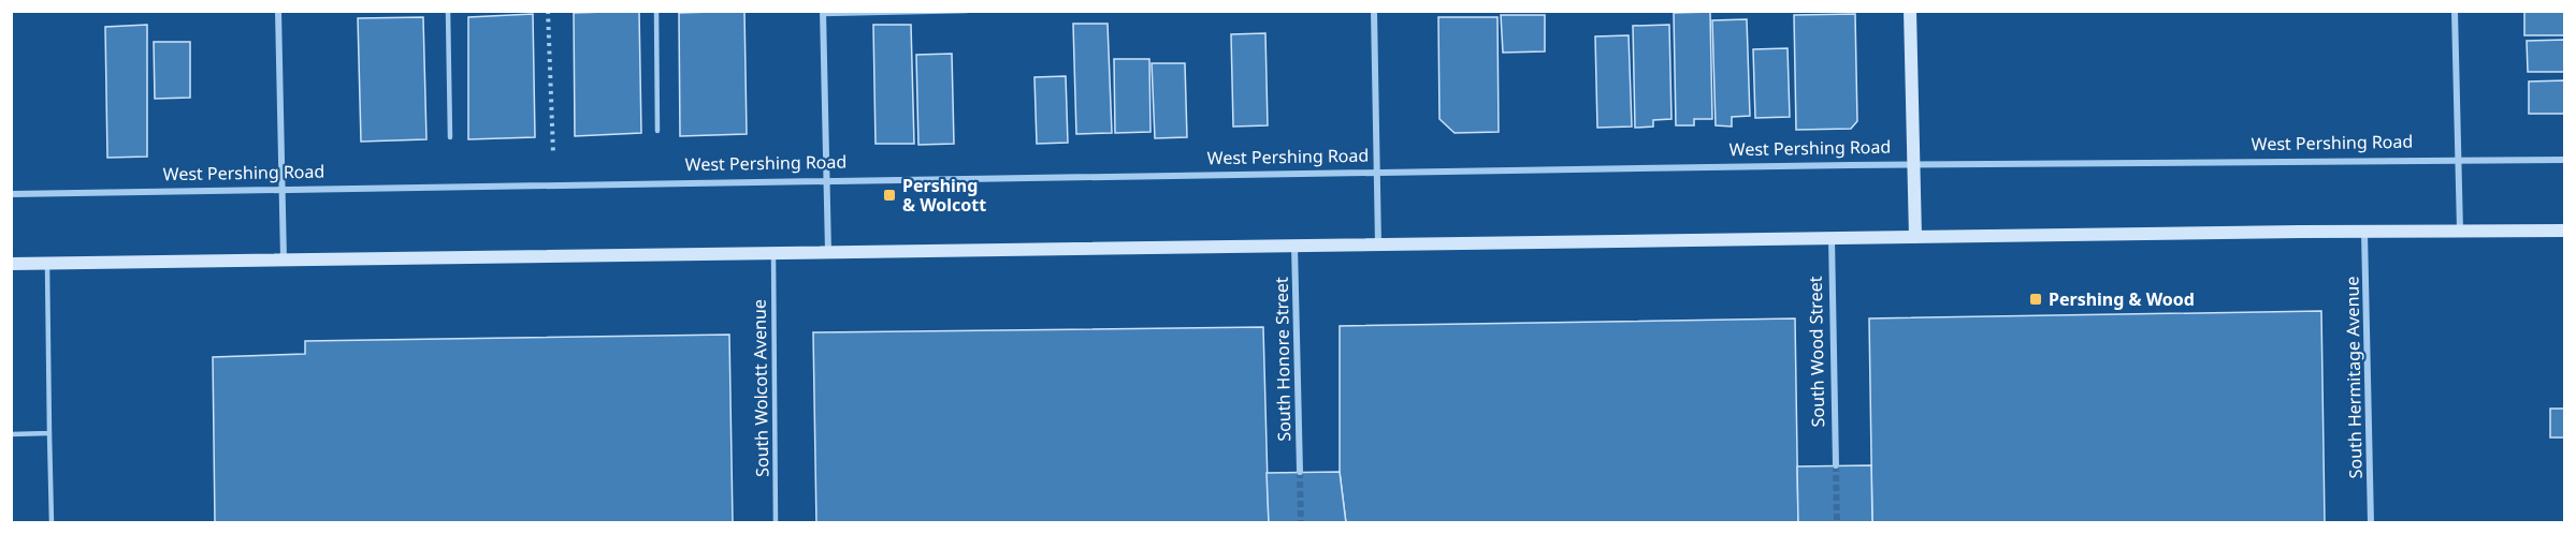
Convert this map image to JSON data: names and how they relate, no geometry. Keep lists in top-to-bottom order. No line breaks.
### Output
{"streets":{"street":["West Pershing Road","South Wood Street","South Honore Street","South Hermitage Avenue"],"lane":["South Wolcott Avenue"]},"places":{"transit":["Pershing & Wolcott","Pershing & Wood"]}}
